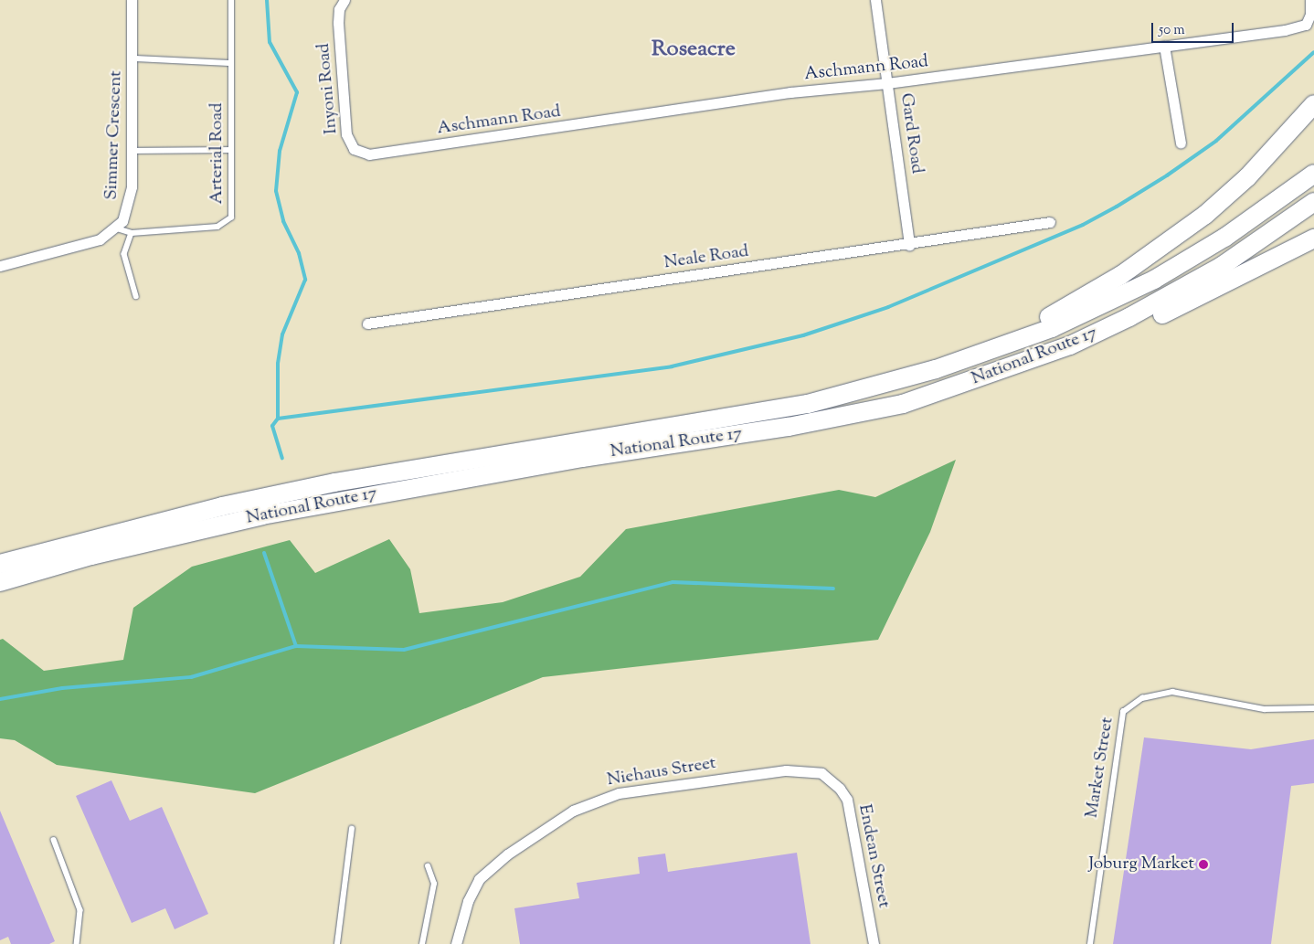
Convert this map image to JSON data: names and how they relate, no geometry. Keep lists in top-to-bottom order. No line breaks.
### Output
{"streets":{"highway":["National Route 17"],"street":["Aschmann Road","Inyoni Road","Gard Road","Simmer Crescent","Neale Road","Niehaus Street","Endean Street"],"lane":["Arterial Road","Market Street"]},"crossings":[["Aschmann Road","Inyoni Road"],["Aschmann Road","Gard Road"],["Gard Road","Neale Road"],["Simmer Crescent","Arterial Road"],["Niehaus Street","Endean Street"]],"districts":["Roseacre"],"places":["Joburg Market"],"scale_bar":"50 m"}
